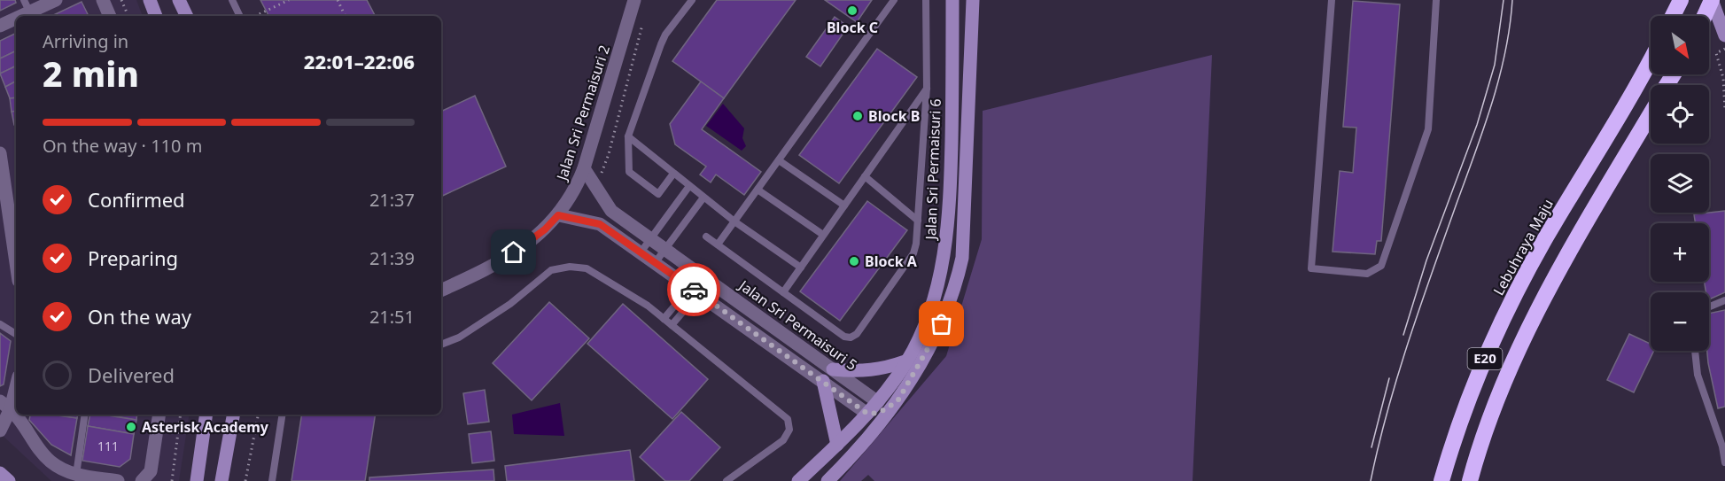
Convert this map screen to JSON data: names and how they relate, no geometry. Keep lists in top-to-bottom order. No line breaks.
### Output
{"streets":{"highway":["Lebuhraya Maju","E20"],"street":["Jalan Sri Permaisuri 2","Jalan Sri Permaisuri 6","Jalan Sri Permaisuri 5"]},"crossings":[["Jalan Sri Permaisuri 2","Jalan Sri Permaisuri 5"],["Jalan Sri Permaisuri 6","Jalan Sri Permaisuri 5"]],"places":["Block C","Block B","Block A","Asterisk Academy"],"house_numbers":["111"],"north":"bottom right","page":{"map_buttons":["+","−"],"heading":["2 min","Arriving in","22:01–22:06"],"bar":"On the way · 110 m","list":[["Confirmed","21:37"],["Preparing","21:39"],["On the way","21:51"],"Delivered"]}}
